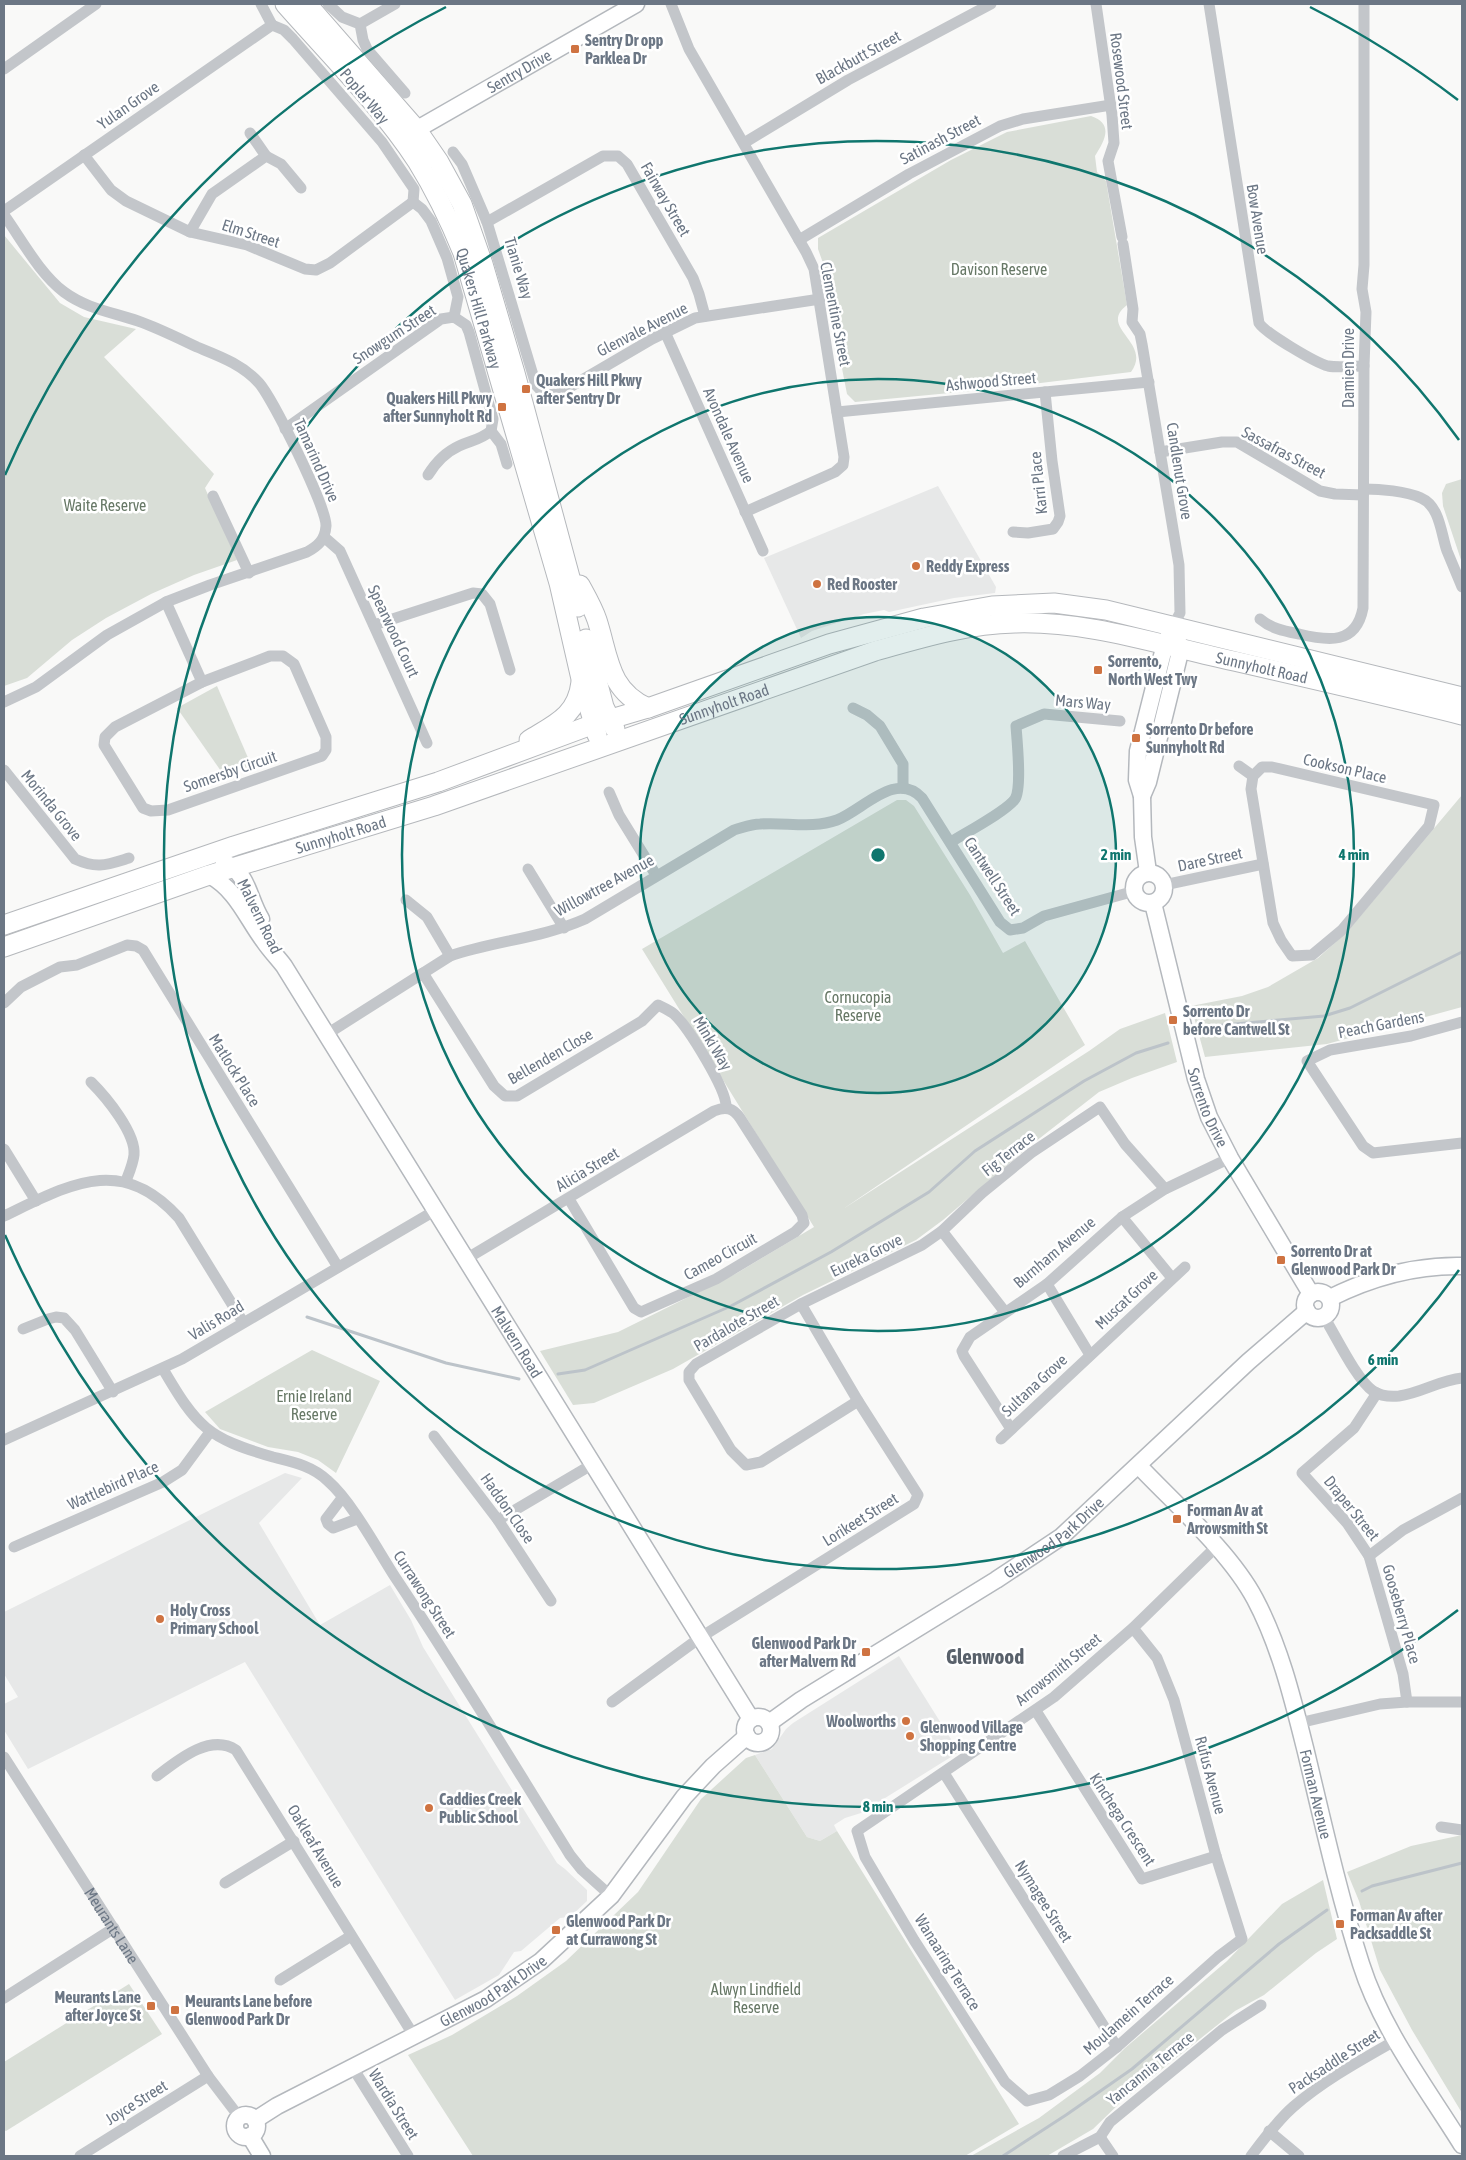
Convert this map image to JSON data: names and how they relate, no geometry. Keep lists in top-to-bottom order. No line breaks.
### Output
{"streets":{"main road":["Quakers Hill Parkway","Sunnyholt Road"],"street":["Blackbutt Street","Sentry Drive","Rosewood Street","Poplar Way","Yulan Grove","Satinash Street","Fairway Street","Bow Avenue","Elm Street","Tianie Way","Clementine Street","Glenvale Avenue","Snowgum Street","Damien Drive","Ashwood Street","Avondale Avenue","Sassafras Street","Tamarind Drive","Candlenut Grove","Karri Place","Spearwood Court","Mars Way","Cookson Place","Somersby Circuit","Morinda Grove","Dare Street","Cantwell Street","Willowtree Avenue","Malvern Road","Peach Gardens","Minki Way","Bellenden Close","Matlock Place","Sorrento Drive","Fig Terrace","Alicia Street","Burnham Avenue","Eureka Grove","Cameo Circuit","Muscat Grove","Valis Road","Pardalote Street","Sultana Grove","Wattlebird Place","Haddon Close","Draper Street","Lorikeet Street","Glenwood Park Drive","Currawong Street","Gooseberry Place","Arrowsmith Street","Rufus Avenue","Forman Avenue","Kinchega Crescent","Oakleaf Avenue","Nymagee Street","Meurants Lane","Wanaaring Terrace","Moulamein Terrace","Packsaddle Street","Yancannia Terrace","Joyce Street","Wardia Street"]},"crossings":[["Blackbutt Street","Clementine Street"],["Sentry Drive","Quakers Hill Parkway"],["Rosewood Street","Satinash Street"],["Rosewood Street","Candlenut Grove"],["Poplar Way","Yulan Grove"],["Poplar Way","Elm Street"],["Yulan Grove","Elm Street"],["Yulan Grove","Tamarind Drive"],["Satinash Street","Clementine Street"],["Fairway Street","Tianie Way"],["Fairway Street","Glenvale Avenue"],["Bow Avenue","Damien Drive"],["Tianie Way","Glenvale Avenue"],["Quakers Hill Parkway","Sunnyholt Road"],["Clementine Street","Glenvale Avenue"],["Clementine Street","Ashwood Street"],["Clementine Street","Avondale Avenue"],["Glenvale Avenue","Avondale Avenue"],["Snowgum Street","Tamarind Drive"],["Damien Drive","Sassafras Street"],["Ashwood Street","Candlenut Grove"],["Ashwood Street","Karri Place"],["Sassafras Street","Candlenut Grove"],["Tamarind Drive","Spearwood Court"],["Candlenut Grove","Sunnyholt Road"],["Sunnyholt Road","Malvern Road"],["Mars Way","Cantwell Street"],["Cookson Place","Dare Street"],["Dare Street","Cantwell Street"],["Dare Street","Sorrento Drive"],["Cantwell Street","Willowtree Avenue"],["Cantwell Street","Sorrento Drive"],["Willowtree Avenue","Malvern Road"],["Willowtree Avenue","Bellenden Close"],["Malvern Road","Alicia Street"],["Malvern Road","Valis Road"],["Malvern Road","Lorikeet Street"],["Malvern Road","Glenwood Park Drive"],["Minki Way","Bellenden Close"],["Minki Way","Alicia Street"],["Minki Way","Cameo Circuit"],["Matlock Place","Valis Road"],["Sorrento Drive","Burnham Avenue"],["Sorrento Drive","Glenwood Park Drive"],["Fig Terrace","Burnham Avenue"],["Fig Terrace","Eureka Grove"],["Alicia Street","Cameo Circuit"],["Burnham Avenue","Sultana Grove"],["Eureka Grove","Pardalote Street"],["Eureka Grove","Lorikeet Street"],["Muscat Grove","Sultana Grove"],["Valis Road","Currawong Street"],["Pardalote Street","Lorikeet Street"],["Wattlebird Place","Currawong Street"],["Draper Street","Gooseberry Place"],["Glenwood Park Drive","Currawong Street"],["Glenwood Park Drive","Forman Avenue"],["Glenwood Park Drive","Oakleaf Avenue"],["Glenwood Park Drive","Meurants Lane"],["Glenwood Park Drive","Wardia Street"],["Arrowsmith Street","Rufus Avenue"],["Arrowsmith Street","Forman Avenue"],["Arrowsmith Street","Kinchega Crescent"],["Arrowsmith Street","Nymagee Street"],["Arrowsmith Street","Wanaaring Terrace"],["Rufus Avenue","Kinchega Crescent"],["Rufus Avenue","Moulamein Terrace"],["Forman Avenue","Packsaddle Street"],["Nymagee Street","Moulamein Terrace"],["Meurants Lane","Joyce Street"],["Wanaaring Terrace","Moulamein Terrace"]],"districts":["Glenwood"],"parks":["Davison Reserve","Waite Reserve","Cornucopia Reserve","Ernie Ireland Reserve","Alwyn Lindfield Reserve"],"places":{"transit":["Sentry Dr opp Parklea Dr","Quakers Hill Pkwy after Sentry Dr","Quakers Hill Pkwy after Sunnyholt Rd","Sorrento, North West Twy","Sorrento Dr before Sunnyholt Rd","Sorrento Dr before Cantwell St","Sorrento Dr at Glenwood Park Dr","Forman Av at Arrowsmith St","Glenwood Park Dr after Malvern Rd","Forman Av after Packsaddle St","Glenwood Park Dr at Currawong St","Meurants Lane after Joyce St","Meurants Lane before Glenwood Park Dr"],"other":["Reddy Express","Red Rooster","Holy Cross Primary School","Woolworths","Glenwood Village Shopping Centre","Caddies Creek Public School"]},"rings":["2 min","4 min","6 min","8 min"]}
